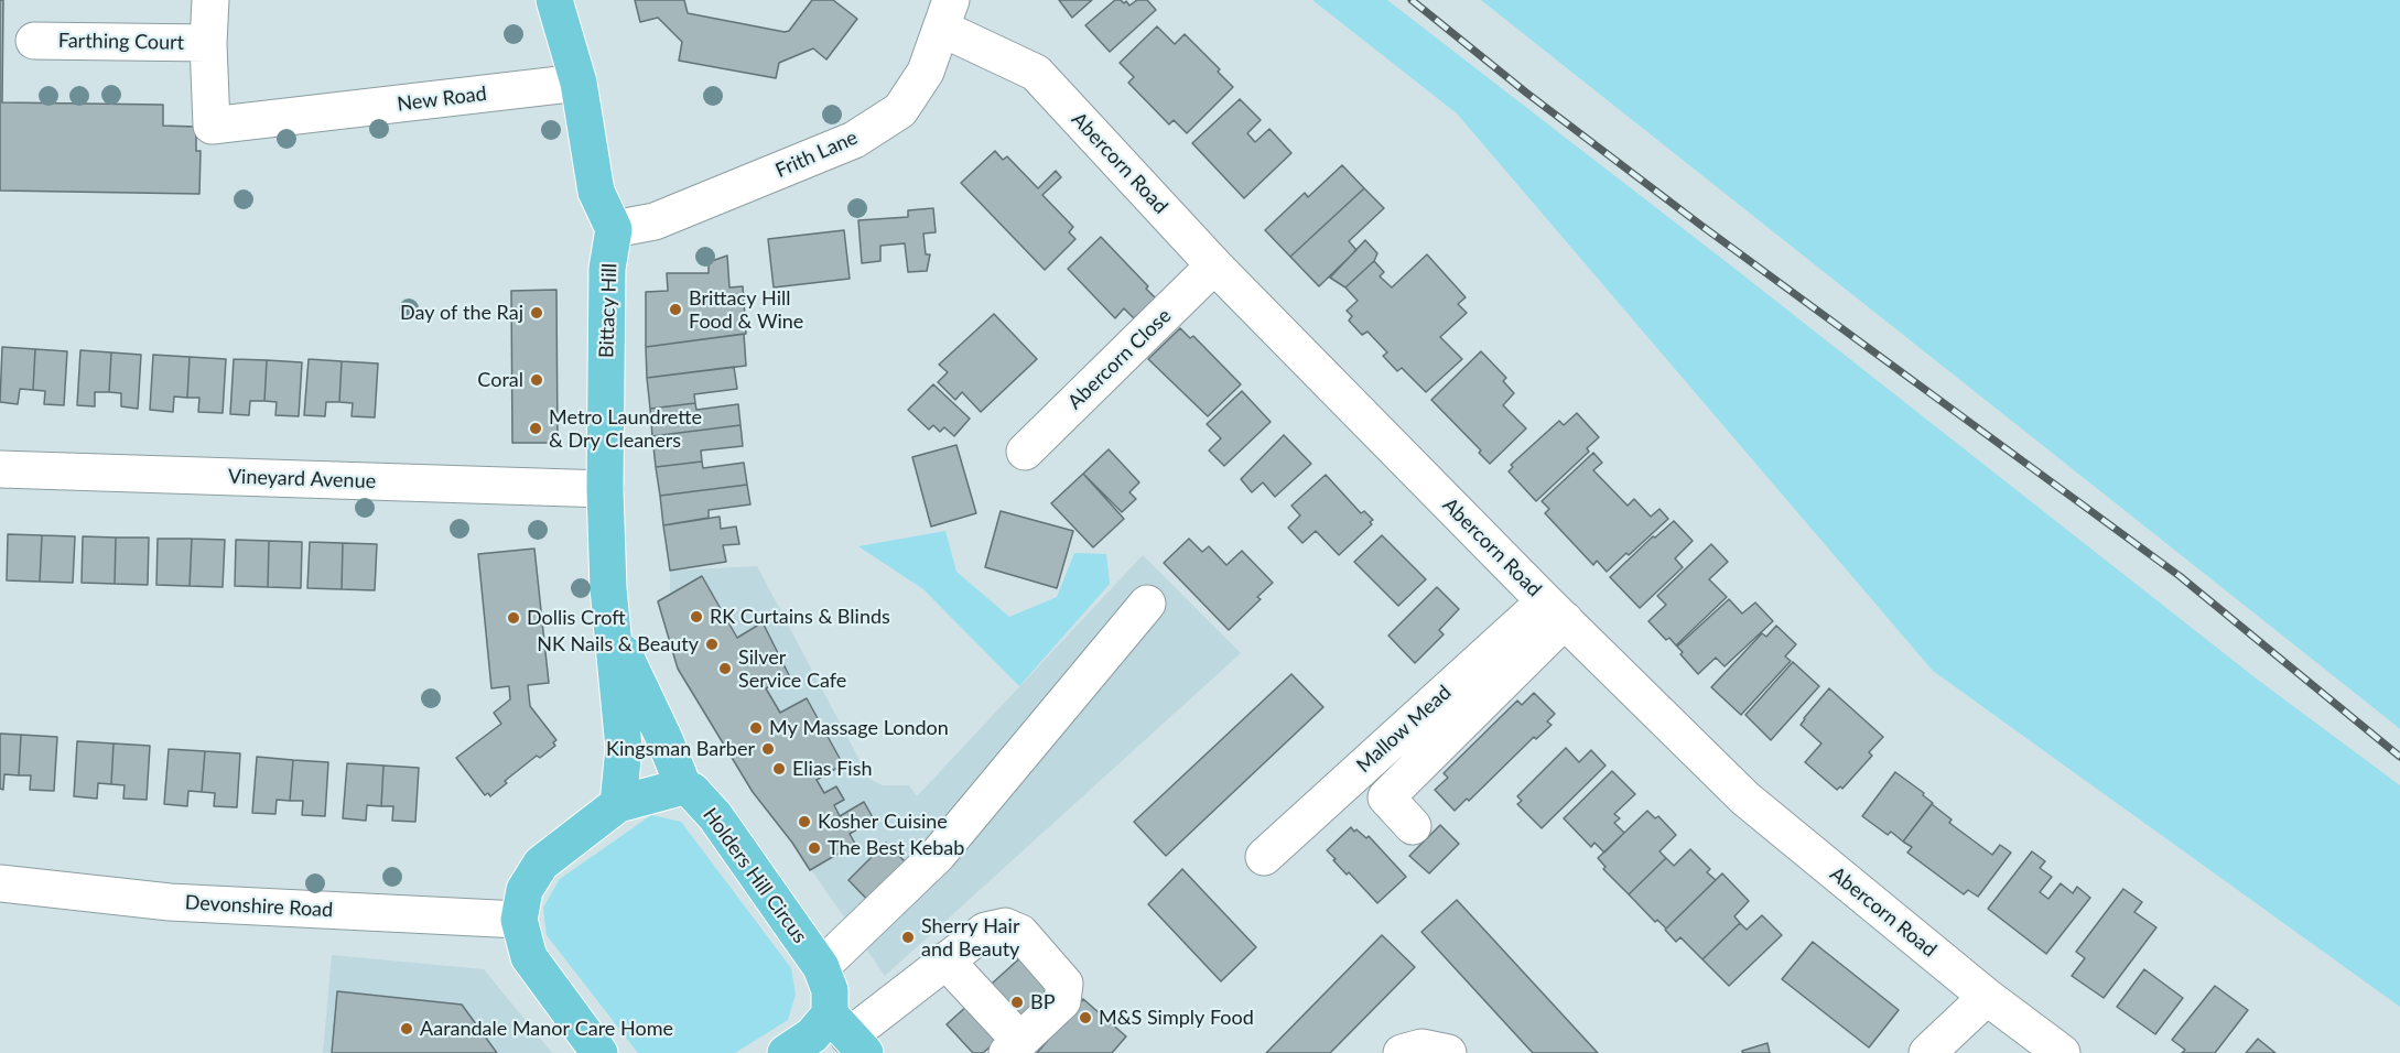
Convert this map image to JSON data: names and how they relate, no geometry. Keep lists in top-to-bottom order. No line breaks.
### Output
{"streets":{"main road":["Bittacy Hill","Holders Hill Circus"],"street":["Farthing Court","New Road","Frith Lane","Abercorn Road","Abercorn Close","Vineyard Avenue","Mallow Mead","Devonshire Road"]},"crossings":[["Farthing Court","New Road"],["Frith Lane","Abercorn Road"],["Frith Lane","Bittacy Hill"],["Abercorn Road","Abercorn Close"],["Abercorn Road","Mallow Mead"],["Bittacy Hill","Vineyard Avenue"],["Bittacy Hill","Holders Hill Circus"]],"places":["Brittacy Hill Food & Wine","Day of the Raj","Coral","Metro Laundrette & Dry Cleaners","RK Curtains & Blinds","Dollis Croft","NK Nails & Beauty","Silver Service Cafe","My Massage London","Kingsman Barber","Elias Fish","Kosher Cuisine","The Best Kebab","Sherry Hair and Beauty","BP","M&S Simply Food","Aarandale Manor Care Home"]}
